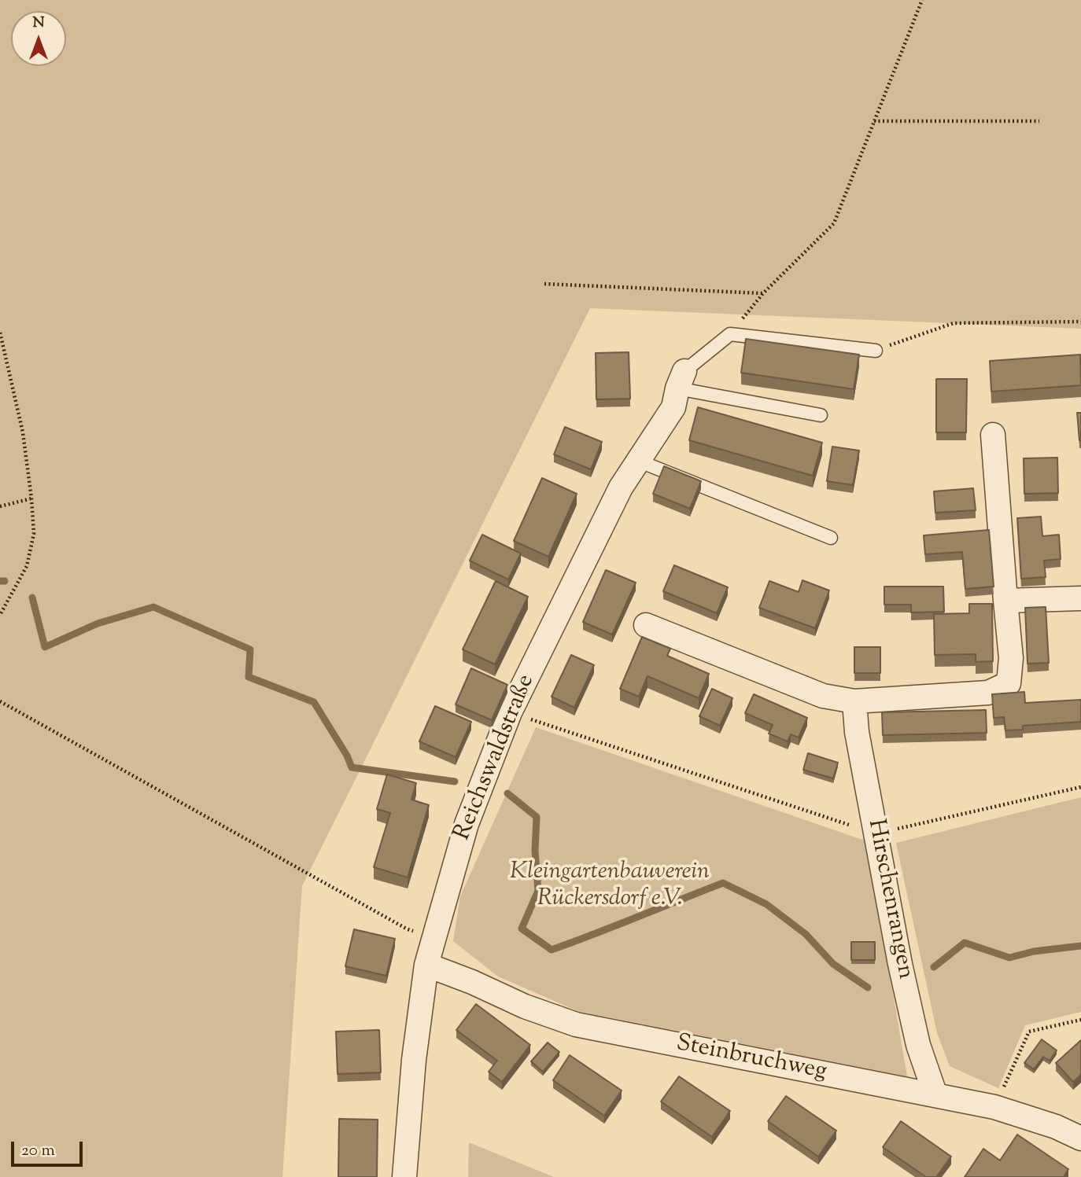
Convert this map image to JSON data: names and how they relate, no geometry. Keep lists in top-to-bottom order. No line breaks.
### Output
{"streets":{"street":["Reichswaldstraße","Hirschenrangen","Steinbruchweg"]},"crossings":[["Reichswaldstraße","Steinbruchweg"],["Hirschenrangen","Steinbruchweg"]],"parks":["Kleingartenbauverein Rückersdorf e.V."],"scale_bar":"20 m","north":"top"}
